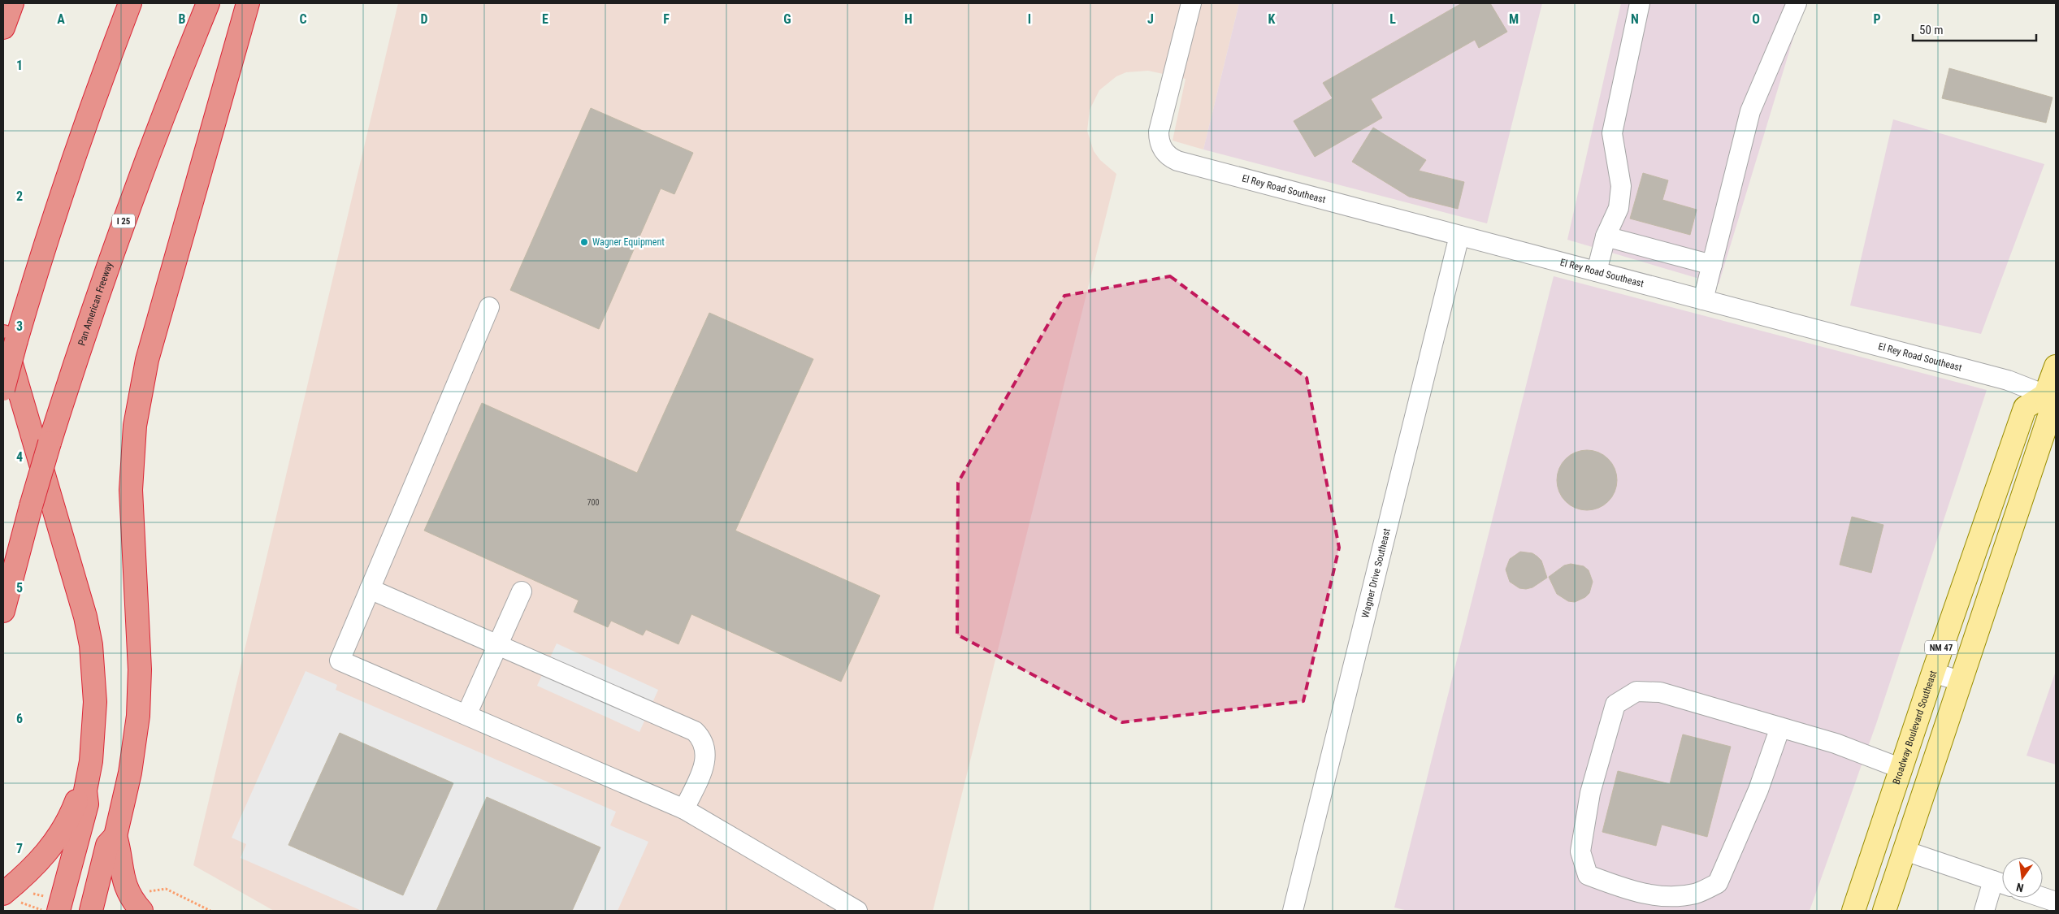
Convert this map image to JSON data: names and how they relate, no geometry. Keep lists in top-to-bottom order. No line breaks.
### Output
{"streets":{"highway":["I 25","Pan American Freeway"],"main road":["NM 47","Broadway Boulevard Southeast"],"street":["El Rey Road Southeast","Wagner Drive Southeast"]},"crossings":[["El Rey Road Southeast","Wagner Drive Southeast"],["El Rey Road Southeast","NM 47"],["El Rey Road Southeast","Broadway Boulevard Southeast"],["NM 47","Broadway Boulevard Southeast"]],"places":["Wagner Equipment"],"house_numbers":["700"],"scale_bar":"50 m","north":"bottom","grid":{"columns":["A","B","C","D","E","F","G","H","I","J","K","L","M","N","O","P"],"rows":["1","2","3","4","5","6","7"]}}
